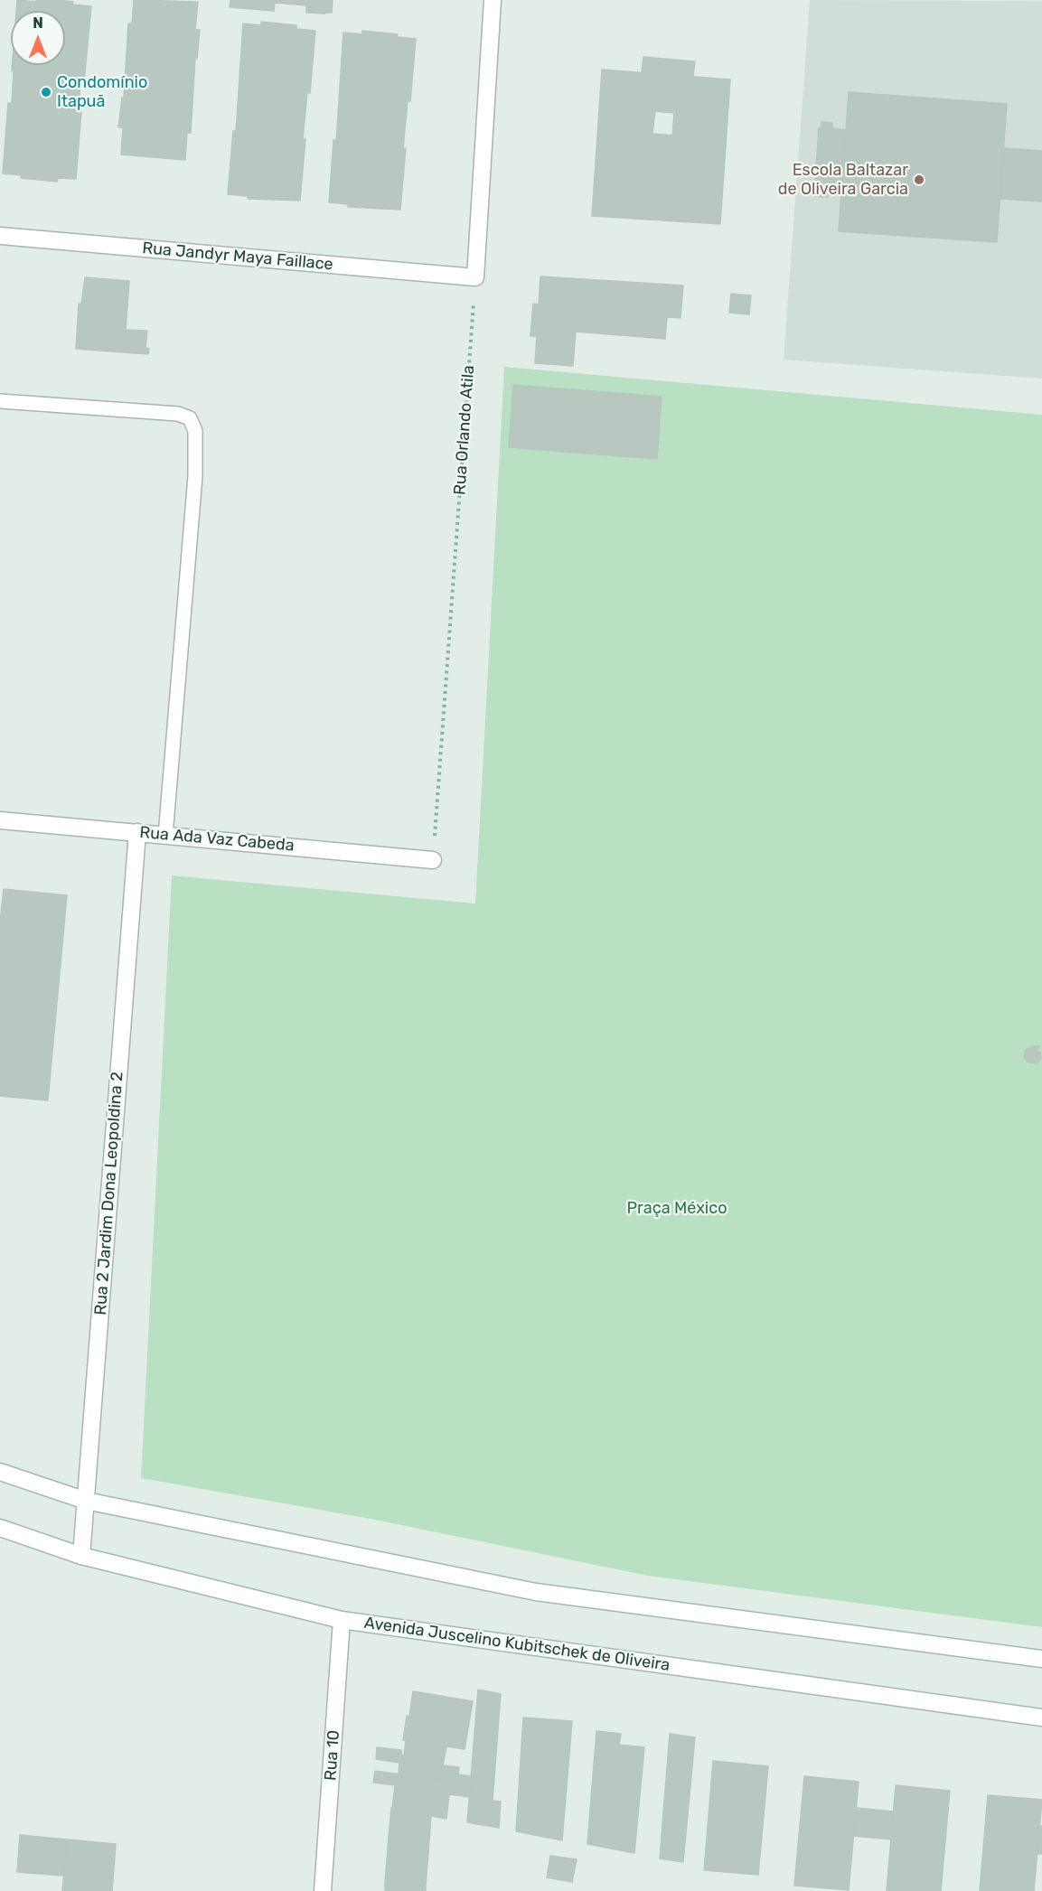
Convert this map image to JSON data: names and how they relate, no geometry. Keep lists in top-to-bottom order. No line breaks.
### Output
{"streets":{"street":["Rua Jandyr Maya Faillace","Rua Ada Vaz Cabeda","Rua 2 Jardim Dona Leopoldina 2","Avenida Juscelino Kubitschek de Oliveira","Rua 10"],"path":["Rua Orlando Atila"]},"crossings":[["Rua Jandyr Maya Faillace","Rua Orlando Atila"],["Rua Orlando Atila","Rua Ada Vaz Cabeda"],["Rua Ada Vaz Cabeda","Rua 2 Jardim Dona Leopoldina 2"],["Rua 2 Jardim Dona Leopoldina 2","Avenida Juscelino Kubitschek de Oliveira"],["Avenida Juscelino Kubitschek de Oliveira","Rua 10"]],"parks":["Praça México"],"places":["Condomínio Itapuã","Escola Baltazar de Oliveira Garcia"],"north":"top"}
